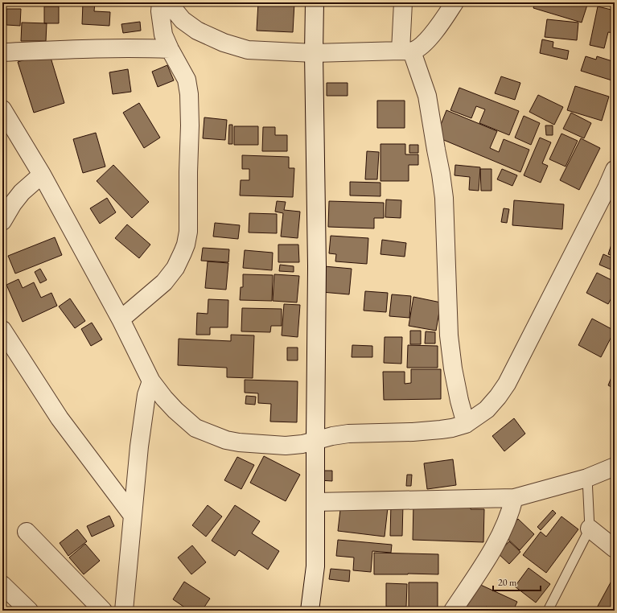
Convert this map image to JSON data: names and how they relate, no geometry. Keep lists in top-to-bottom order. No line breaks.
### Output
{"scale_bar":"20 m"}
